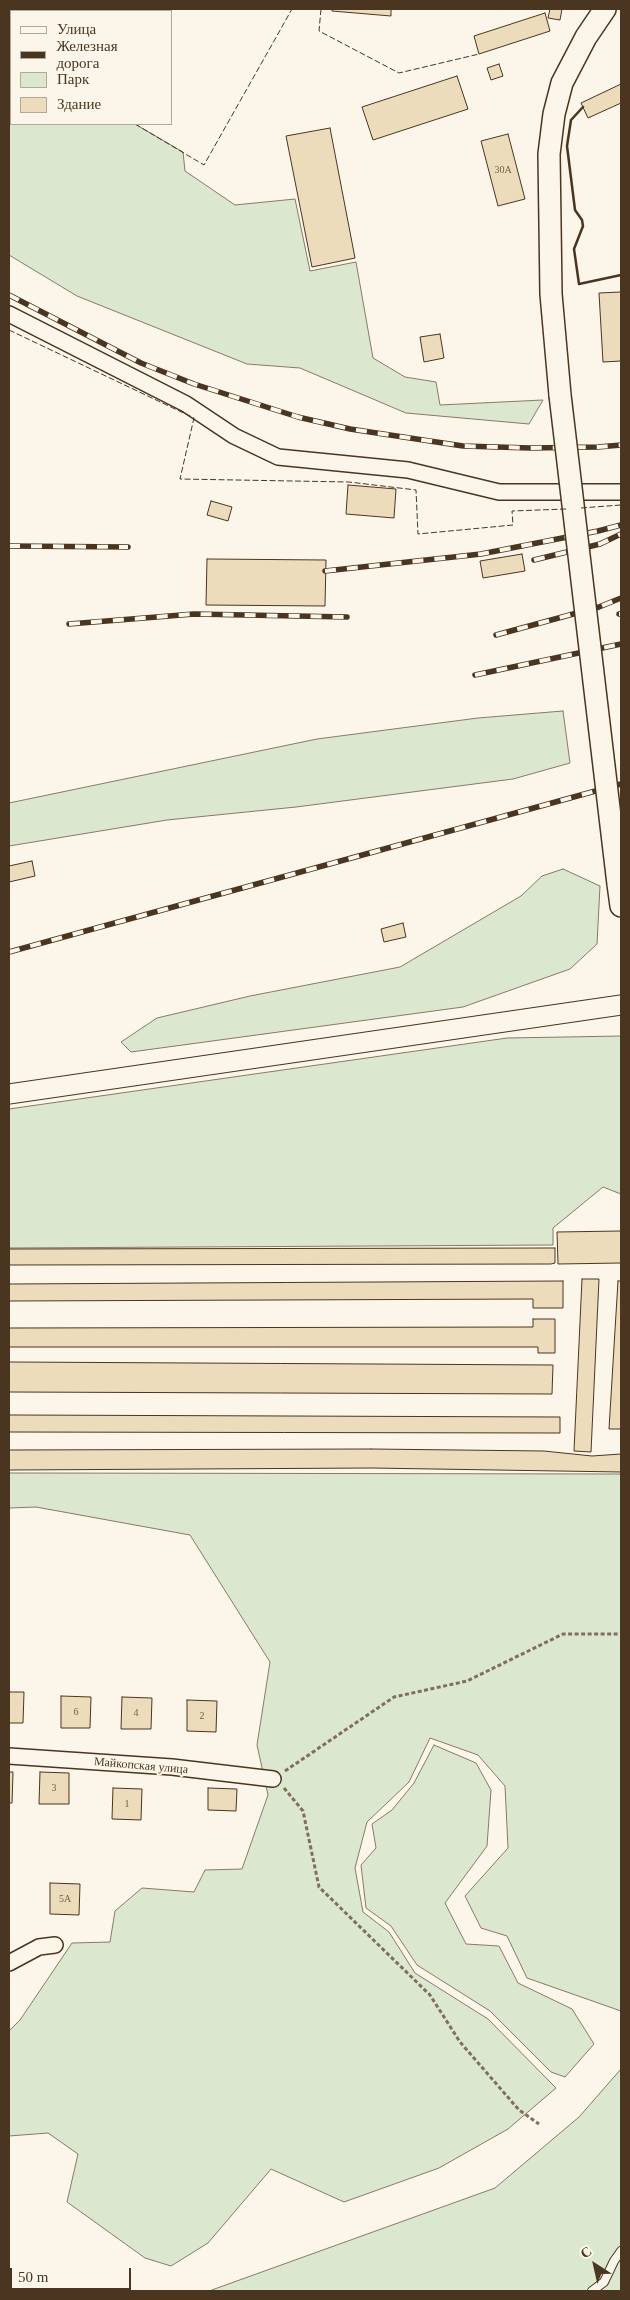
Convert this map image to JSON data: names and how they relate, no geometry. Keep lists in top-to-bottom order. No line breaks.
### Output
{"streets":{"street":["Майкопская улица"]},"house_numbers":["30А","6","4","2","3","1","5А"],"legend":["Улица","Железная дорога","Парк","Здание"],"scale_bar":"50 m","north":"top left"}
